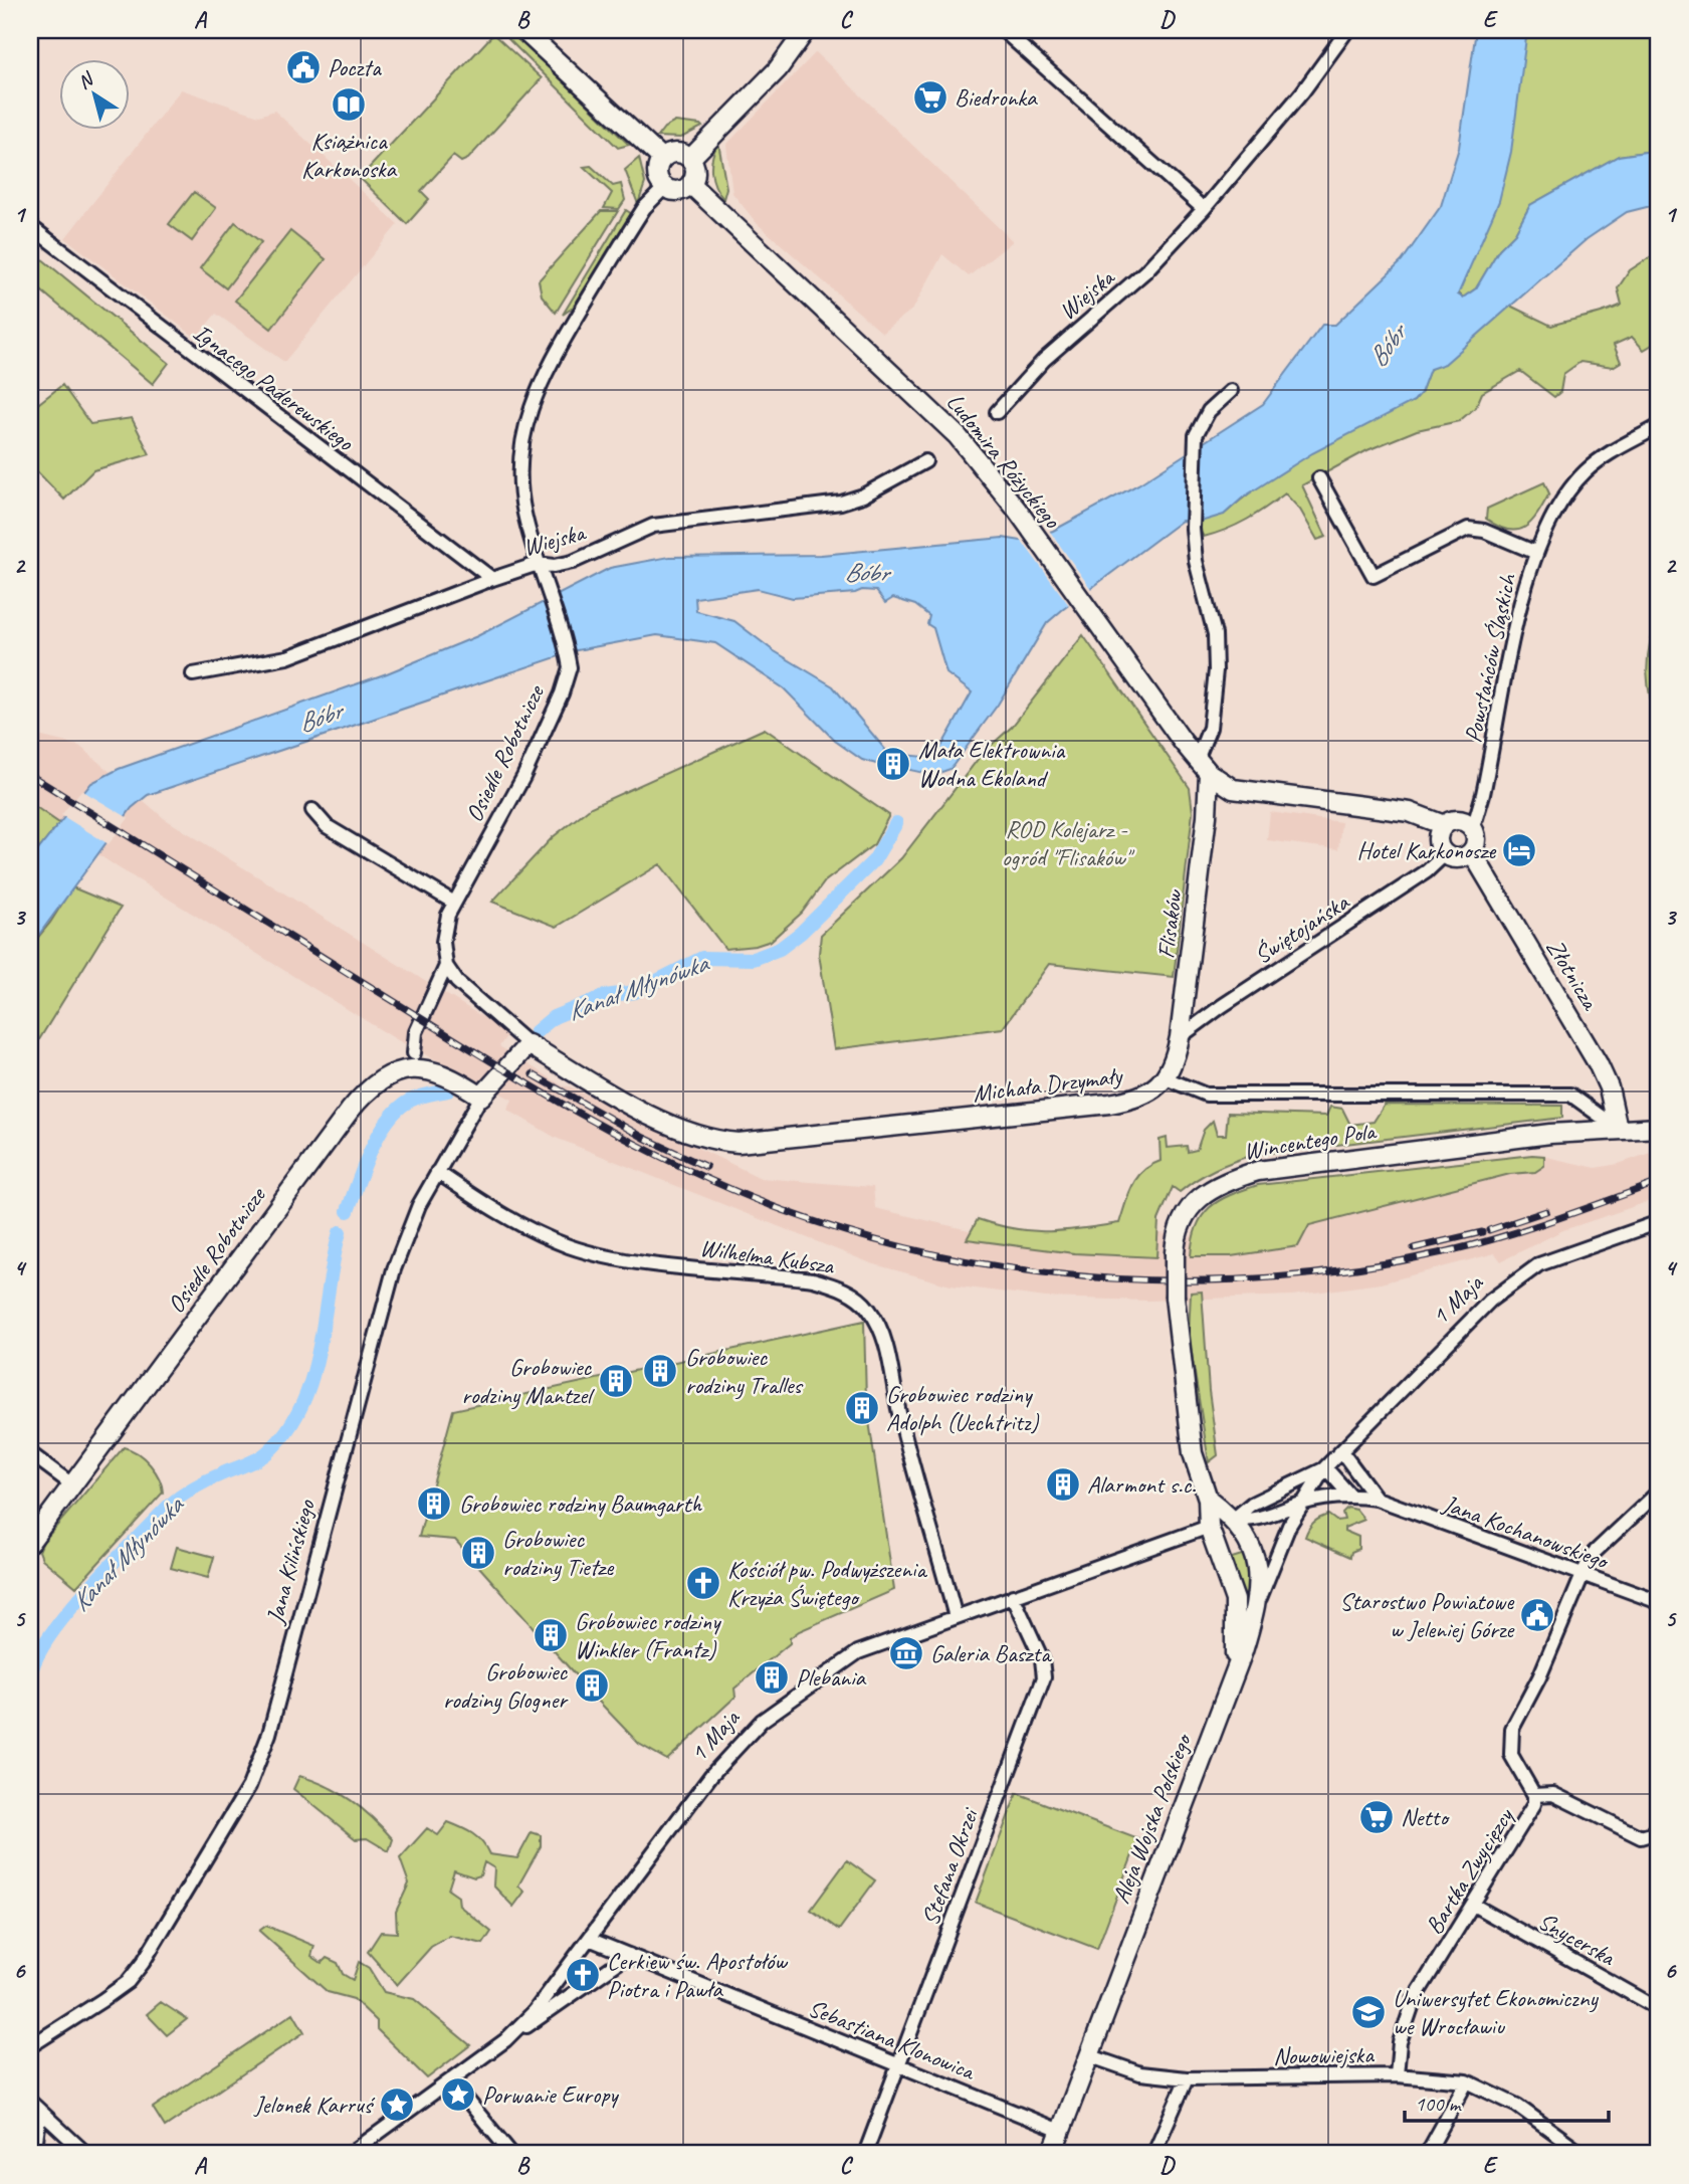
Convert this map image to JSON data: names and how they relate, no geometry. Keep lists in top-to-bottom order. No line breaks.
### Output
{"streets":{"street":["Wiejska","Ignacego Paderewskiego","Ludomira Różyckiego","Powstańców Śląskich","Osiedle Robotnicze","Flisaków","Świętojańska","Złotnicza","Michała Drzymały","Wincentego Pola","Wilhelma Kubsza","1 Maja","Jana Kochanowskiego","Jana Kilińskiego","Aleja Wojska Polskiego","Stefana Okrzei","Bartka Zwycięzcy","Snycerska","Sebastiana Klonowica","Nowowiejska"]},"crossings":[["Wiejska","Ignacego Paderewskiego"],["Wiejska","Osiedle Robotnicze"],["Ludomira Różyckiego","Flisaków"],["Powstańców Śląskich","Świętojańska"],["Powstańców Śląskich","Złotnicza"],["Osiedle Robotnicze","Jana Kilińskiego"],["Flisaków","Świętojańska"],["Flisaków","Michała Drzymały"],["Świętojańska","Złotnicza"],["Złotnicza","Wincentego Pola"],["Michała Drzymały","Jana Kilińskiego"],["Wincentego Pola","1 Maja"],["Wincentego Pola","Aleja Wojska Polskiego"],["Wilhelma Kubsza","1 Maja"],["Wilhelma Kubsza","Jana Kilińskiego"],["1 Maja","Jana Kochanowskiego"],["1 Maja","Aleja Wojska Polskiego"],["1 Maja","Stefana Okrzei"],["1 Maja","Sebastiana Klonowica"],["Jana Kochanowskiego","Aleja Wojska Polskiego"],["Jana Kochanowskiego","Bartka Zwycięzcy"],["Aleja Wojska Polskiego","Sebastiana Klonowica"],["Aleja Wojska Polskiego","Nowowiejska"],["Stefana Okrzei","Sebastiana Klonowica"],["Bartka Zwycięzcy","Snycerska"],["Bartka Zwycięzcy","Nowowiejska"]],"water":["Bóbr","Kanał Młynówka"],"parks":["ROD Kolejarz - ogród \"Flisaków\""],"places":{"public building":["Poczta","Starostwo Powiatowe w Jeleniej Górze"],"supermarket":["Biedronka","Netto"],"library":["Książnica Karkonoska"],"building":["Mała Elektrownia Wodna Ekoland","Grobowiec rodziny Tralles","Grobowiec rodziny Mantzel","Grobowiec rodziny Adolph (Uechtritz)","Alarmont s.c.","Grobowiec rodziny Baumgarth","Grobowiec rodziny Tietze","Grobowiec rodziny Winkler (Frantz)","Plebania","Grobowiec rodziny Glogner"],"hotel":["Hotel Karkonosze"],"church":["Kościół pw. Podwyższenia Krzyża Świętego","Cerkiew św. Apostołów Piotra i Pawła"],"museum":["Galeria Baszta"],"school or university":["Uniwersytet Ekonomiczny we Wrocławiu"],"place":["Porwanie Europy","Jelonek Karruś"]},"scale_bar":"100 m","north":"top left","grid":{"columns":["A","B","C","D","E"],"rows":["1","2","3","4","5","6"]}}
